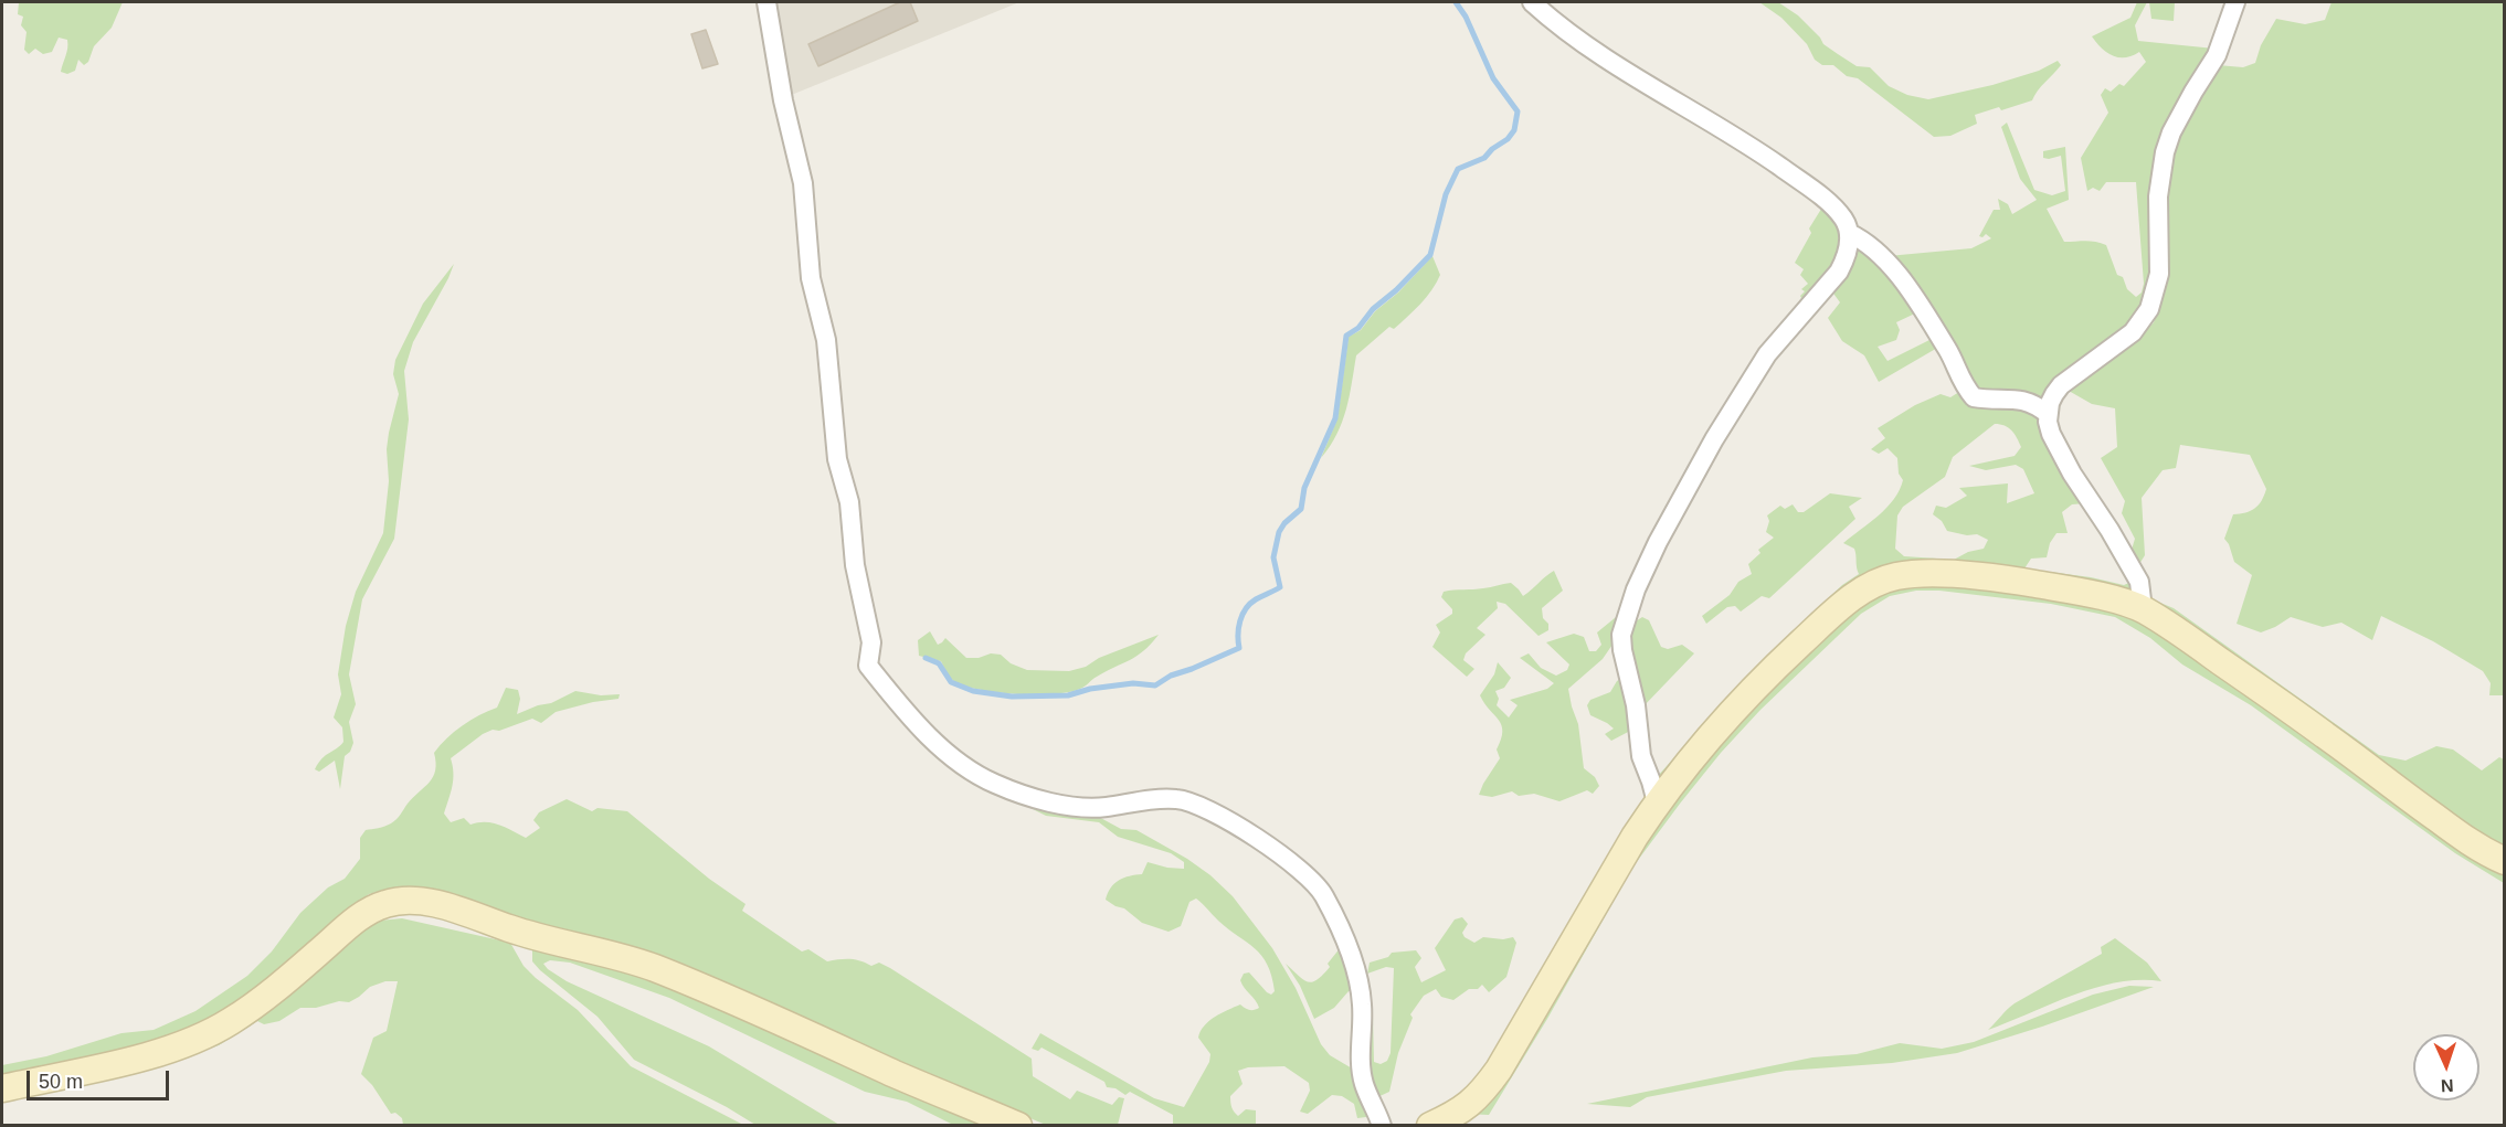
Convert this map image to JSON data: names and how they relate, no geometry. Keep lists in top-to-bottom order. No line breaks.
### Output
{"scale_bar":"50 m","north":"bottom"}
